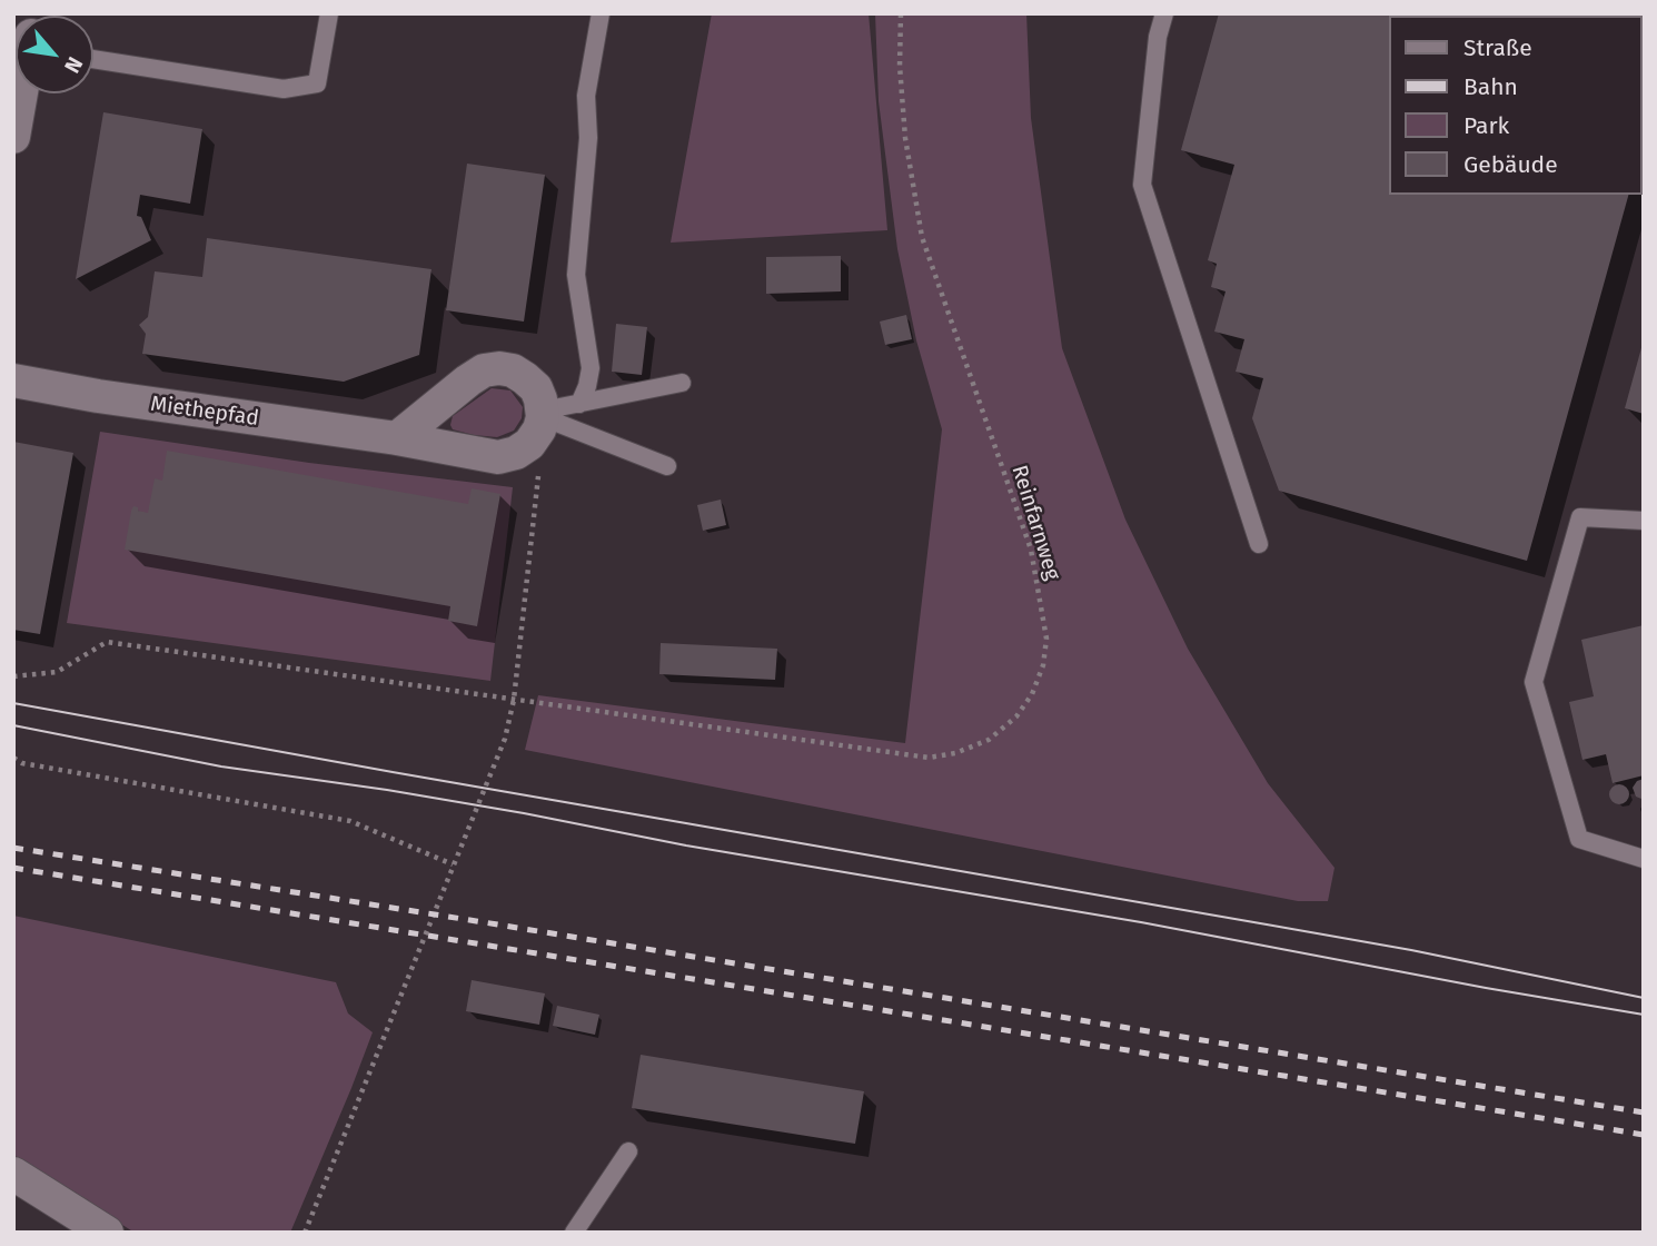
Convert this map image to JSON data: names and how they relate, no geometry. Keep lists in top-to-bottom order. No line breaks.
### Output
{"streets":{"street":["Miethepfad"],"path":["Reinfarnweg"]},"legend":["Straße","Bahn","Park","Gebäude"],"north":"bottom right"}
